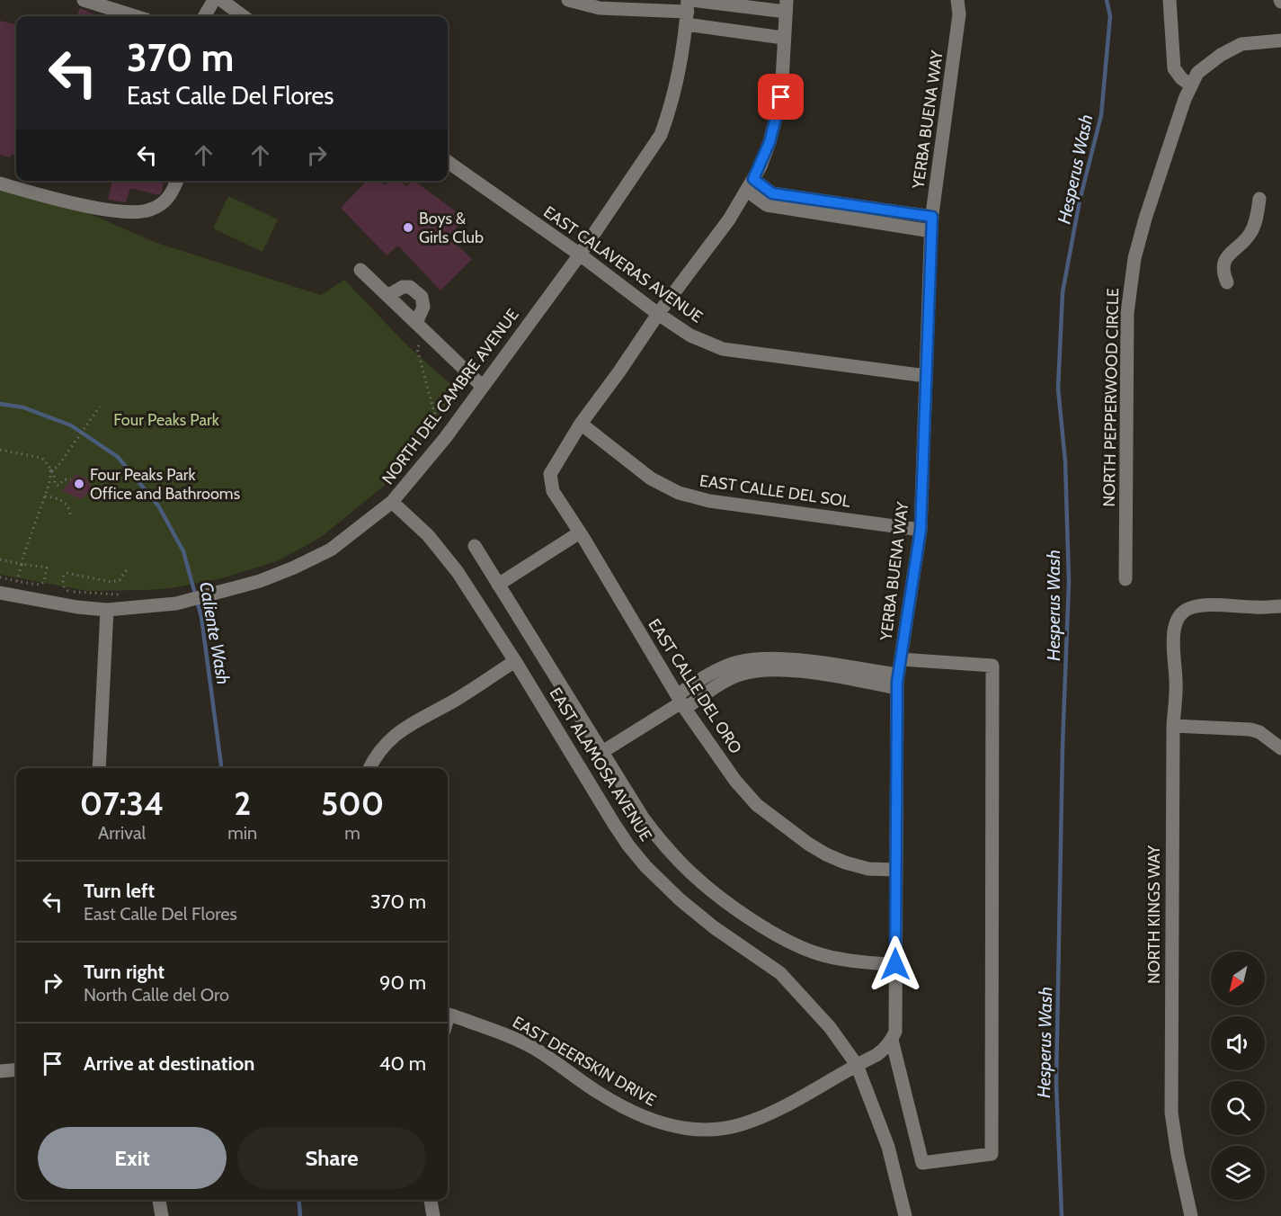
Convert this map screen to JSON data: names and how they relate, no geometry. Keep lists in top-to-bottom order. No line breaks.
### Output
{"streets":{"street":["YERBA BUENA WAY","EAST CALAVERAS AVENUE","NORTH DEL CAMBRE AVENUE","NORTH PEPPERWOOD CIRCLE","EAST CALLE DEL SOL","EAST CALLE DEL ORO","EAST ALAMOSA AVENUE","NORTH KINGS WAY","EAST DEERSKIN DRIVE"]},"crossings":[["YERBA BUENA WAY","EAST CALAVERAS AVENUE"],["YERBA BUENA WAY","EAST CALLE DEL SOL"],["YERBA BUENA WAY","EAST CALLE DEL ORO"],["EAST CALAVERAS AVENUE","NORTH DEL CAMBRE AVENUE"],["NORTH DEL CAMBRE AVENUE","EAST ALAMOSA AVENUE"],["EAST CALLE DEL SOL","EAST CALLE DEL ORO"],["EAST ALAMOSA AVENUE","EAST DEERSKIN DRIVE"]],"water":["Hesperus Wash","Caliente Wash"],"parks":["Four Peaks Park"],"places":["Boys & Girls Club","Four Peaks Park Office and Bathrooms"],"north":"bottom left","page":{"turn":["370 m","East Calle Del Flores"],"eta":["07:34","Arrival","2","min","500","m"],"list":[{"name":"Turn left","note":"East Calle Del Flores","value":"370 m"},{"name":"Turn right","note":"North Calle del Oro","value":"90 m"},{"name":"Arrive at destination","value":"40 m"}],"buttons":["Exit","Share"]}}
